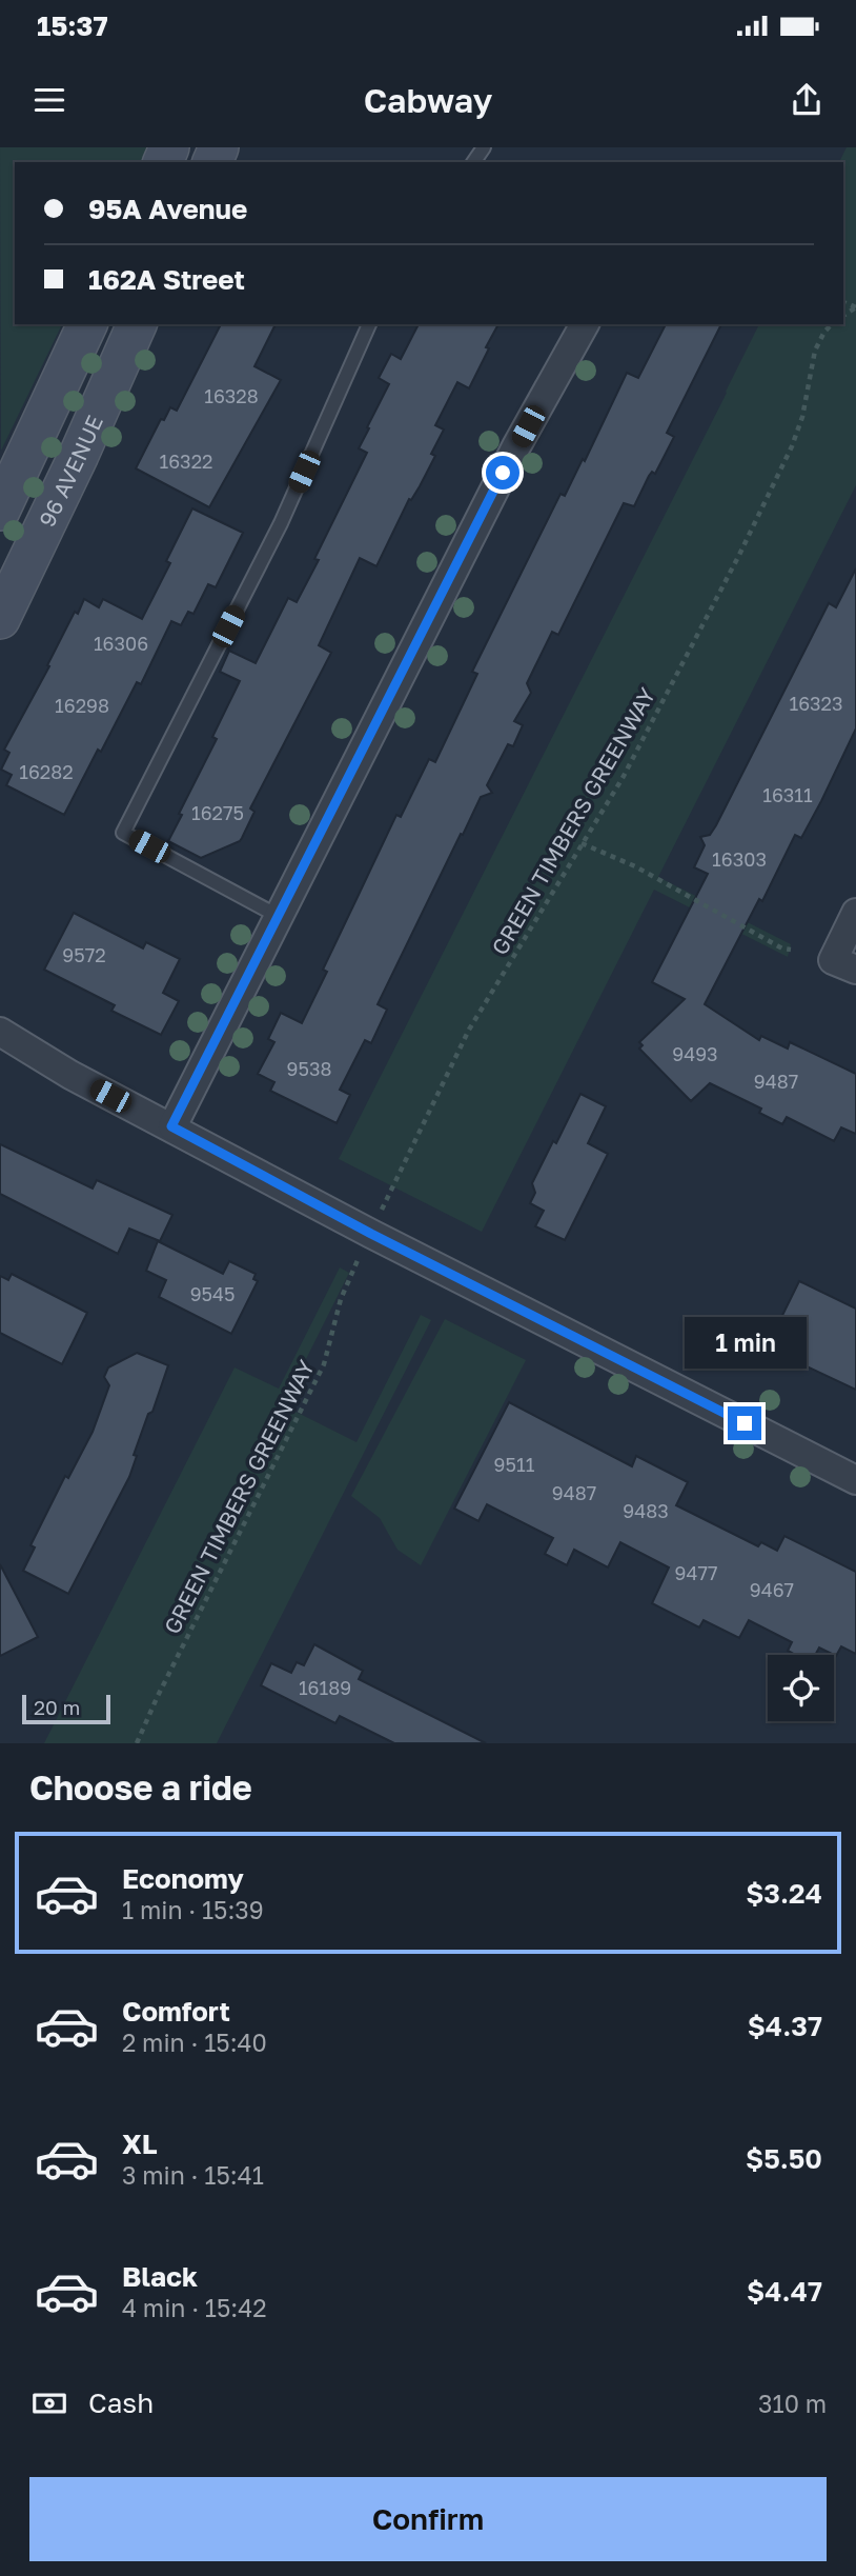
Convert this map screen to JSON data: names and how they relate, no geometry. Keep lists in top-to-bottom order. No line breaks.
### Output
{"streets":{"main road":["96 AVENUE"],"path":["GREEN TIMBERS GREENWAY"]},"house_numbers":["16328","16322","16306","16323","16298","16282","16311","16275","16303","9572","9493","9538","9487","9545","9511","9487","9483","9477","9467","16189"],"scale_bar":"20 m","page":{"status":"15:37","header":"Cabway","banner":["95A Avenue","162A Street"],"bubble":"1 min","scale":"20 m","heading":"Choose a ride","list":[{"name":"Economy","note":"1 min · 15:39","value":"$3.24"},{"name":"Comfort","note":"2 min · 15:40","value":"$4.37"},{"name":"XL","note":"3 min · 15:41","value":"$5.50"},{"name":"Black","note":"4 min · 15:42","value":"$4.47"}],"pay":["Cash","310 m"],"buttons":"Confirm"}}
